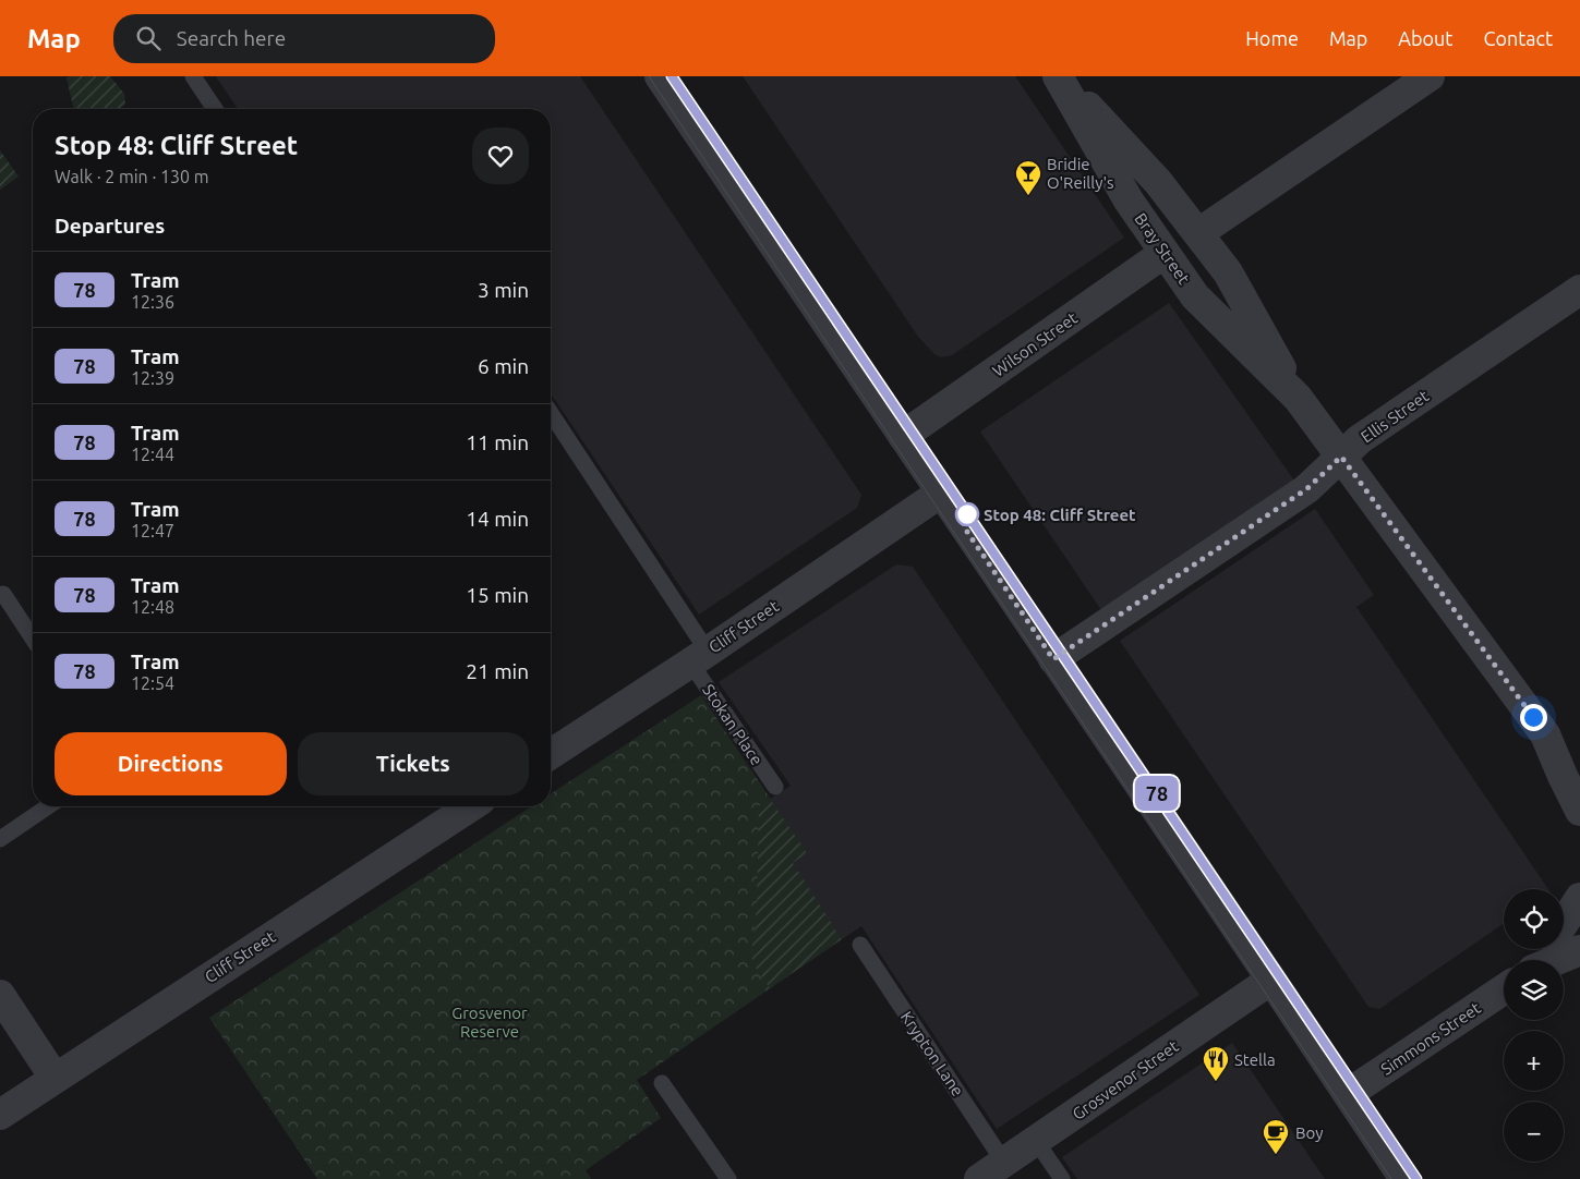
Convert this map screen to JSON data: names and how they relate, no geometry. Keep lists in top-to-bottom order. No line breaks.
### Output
{"streets":{"street":["Bray Street","Wilson Street","Ellis Street","Cliff Street","Simmons Street","Grosvenor Street"],"lane":["Stokan Place","Krypton Lane"]},"crossings":[["Bray Street","Wilson Street"],["Bray Street","Ellis Street"],["Cliff Street","Stokan Place"],["Krypton Lane","Grosvenor Street"]],"parks":["Grosvenor Reserve"],"places":{"bar":["Bridie O'Reilly's"],"other":["Stop 48: Cliff Street"],"restaurant":["Stella"],"cafe":["Boy"]},"lines":["tram line 78"],"page":{"header":"Map","search":"Search here","nav":["Home","Map","About","Contact"],"on_map":"78","heading":[["Stop 48: Cliff Street","Walk · 2 min · 130 m"],"Departures"],"list":[{"mark":"78","name":"Tram","note":"12:36","value":"3 min"},{"mark":"78","name":"Tram","note":"12:39","value":"6 min"},{"mark":"78","name":"Tram","note":"12:44","value":"11 min"},{"mark":"78","name":"Tram","note":"12:47","value":"14 min"},{"mark":"78","name":"Tram","note":"12:48","value":"15 min"},{"mark":"78","name":"Tram","note":"12:54","value":"21 min"}],"buttons":["Directions","Tickets"],"map_buttons":["+","−"]}}
